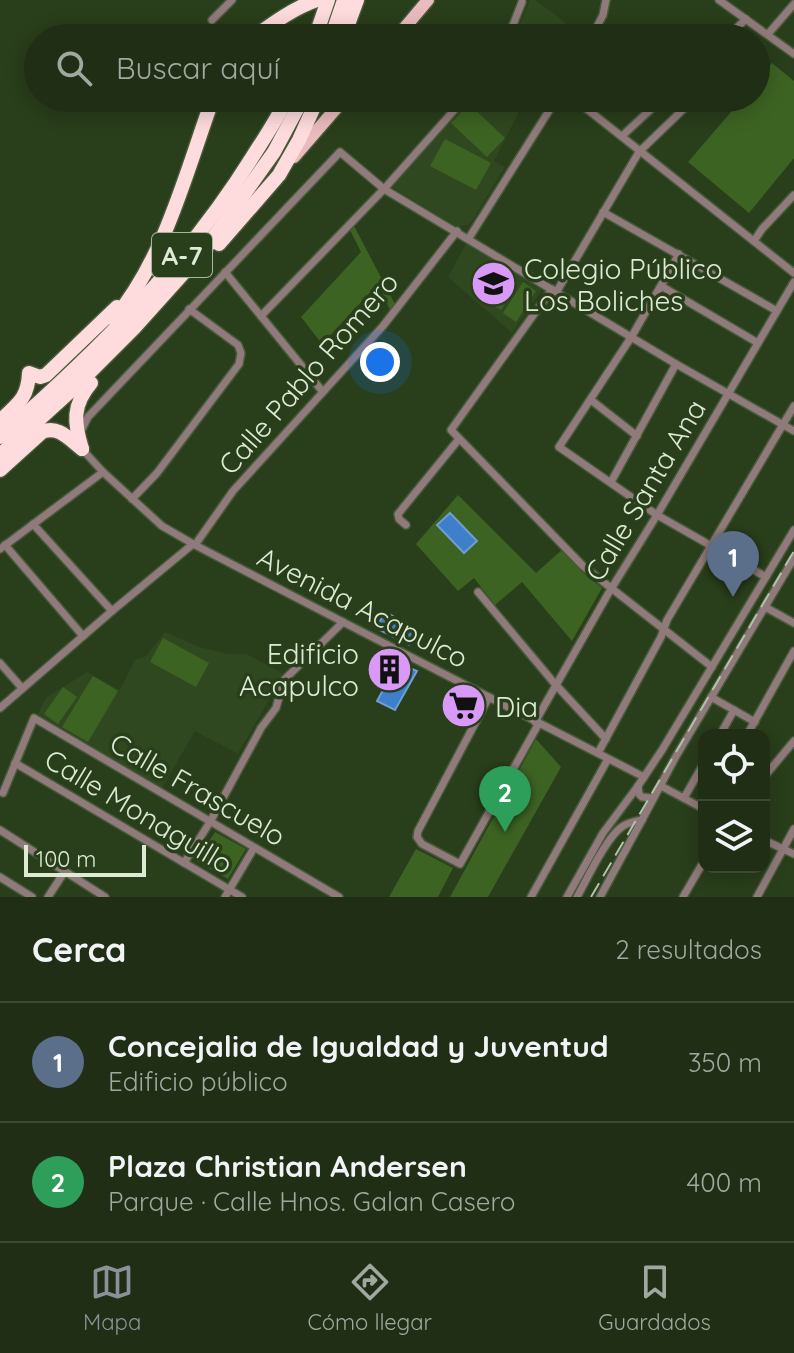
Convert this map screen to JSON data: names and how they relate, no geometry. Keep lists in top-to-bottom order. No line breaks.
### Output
{"streets":{"highway":["A-7"],"street":["Calle Pablo Romero","Calle Santa Ana","Avenida Acapulco","Calle Frascuelo","Calle Monaguillo"]},"crossings":[["Calle Pablo Romero","Avenida Acapulco"],["Calle Santa Ana","Avenida Acapulco"],["Calle Frascuelo","Calle Monaguillo"]],"places":{"school or university":["Colegio Público Los Boliches"],"building":["Edificio Acapulco"],"supermarket":["Dia"]},"scale_bar":"100 m","page":{"search":"Buscar aquí","pins":["1","2"],"scale":"100 m","heading":["Cerca","2 resultados"],"list":[{"mark":"1","name":"Concejalia de Igualdad y Juventud","note":"Edificio público","value":"350 m"},{"mark":"2","name":"Plaza Christian Andersen","note":"Parque · Calle Hnos. Galan Casero","value":"400 m"}],"nav":["Mapa","Cómo llegar","Guardados"]}}
